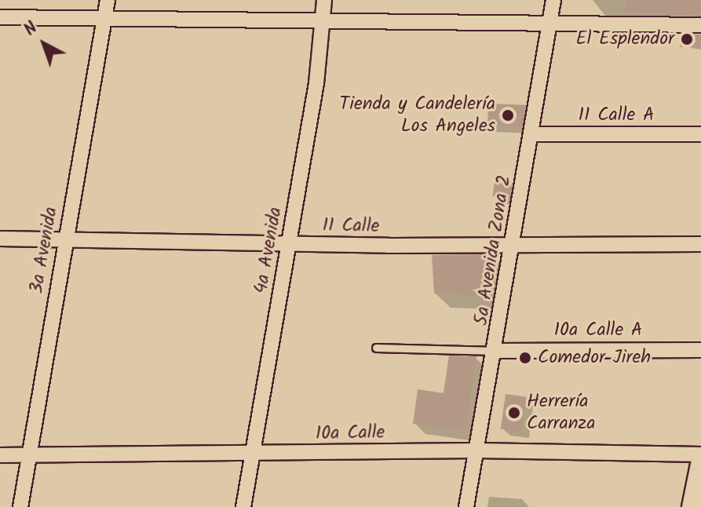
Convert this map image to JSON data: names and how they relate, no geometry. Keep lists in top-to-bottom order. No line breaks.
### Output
{"streets":{"street":["11 Calle A","11 Calle","3a Avenida","4a Avenida","5a Avenida Zona 2","10a Calle A","10a Calle"]},"crossings":[["11 Calle A","5a Avenida Zona 2"],["11 Calle","3a Avenida"],["11 Calle","4a Avenida"],["11 Calle","5a Avenida Zona 2"],["3a Avenida","10a Calle"],["4a Avenida","10a Calle"],["5a Avenida Zona 2","10a Calle A"],["5a Avenida Zona 2","10a Calle"]],"places":["El Esplendor","Tienda y Candelería Los Angeles","Comedor Jireh","Herrería Carranza"],"north":"top left"}
